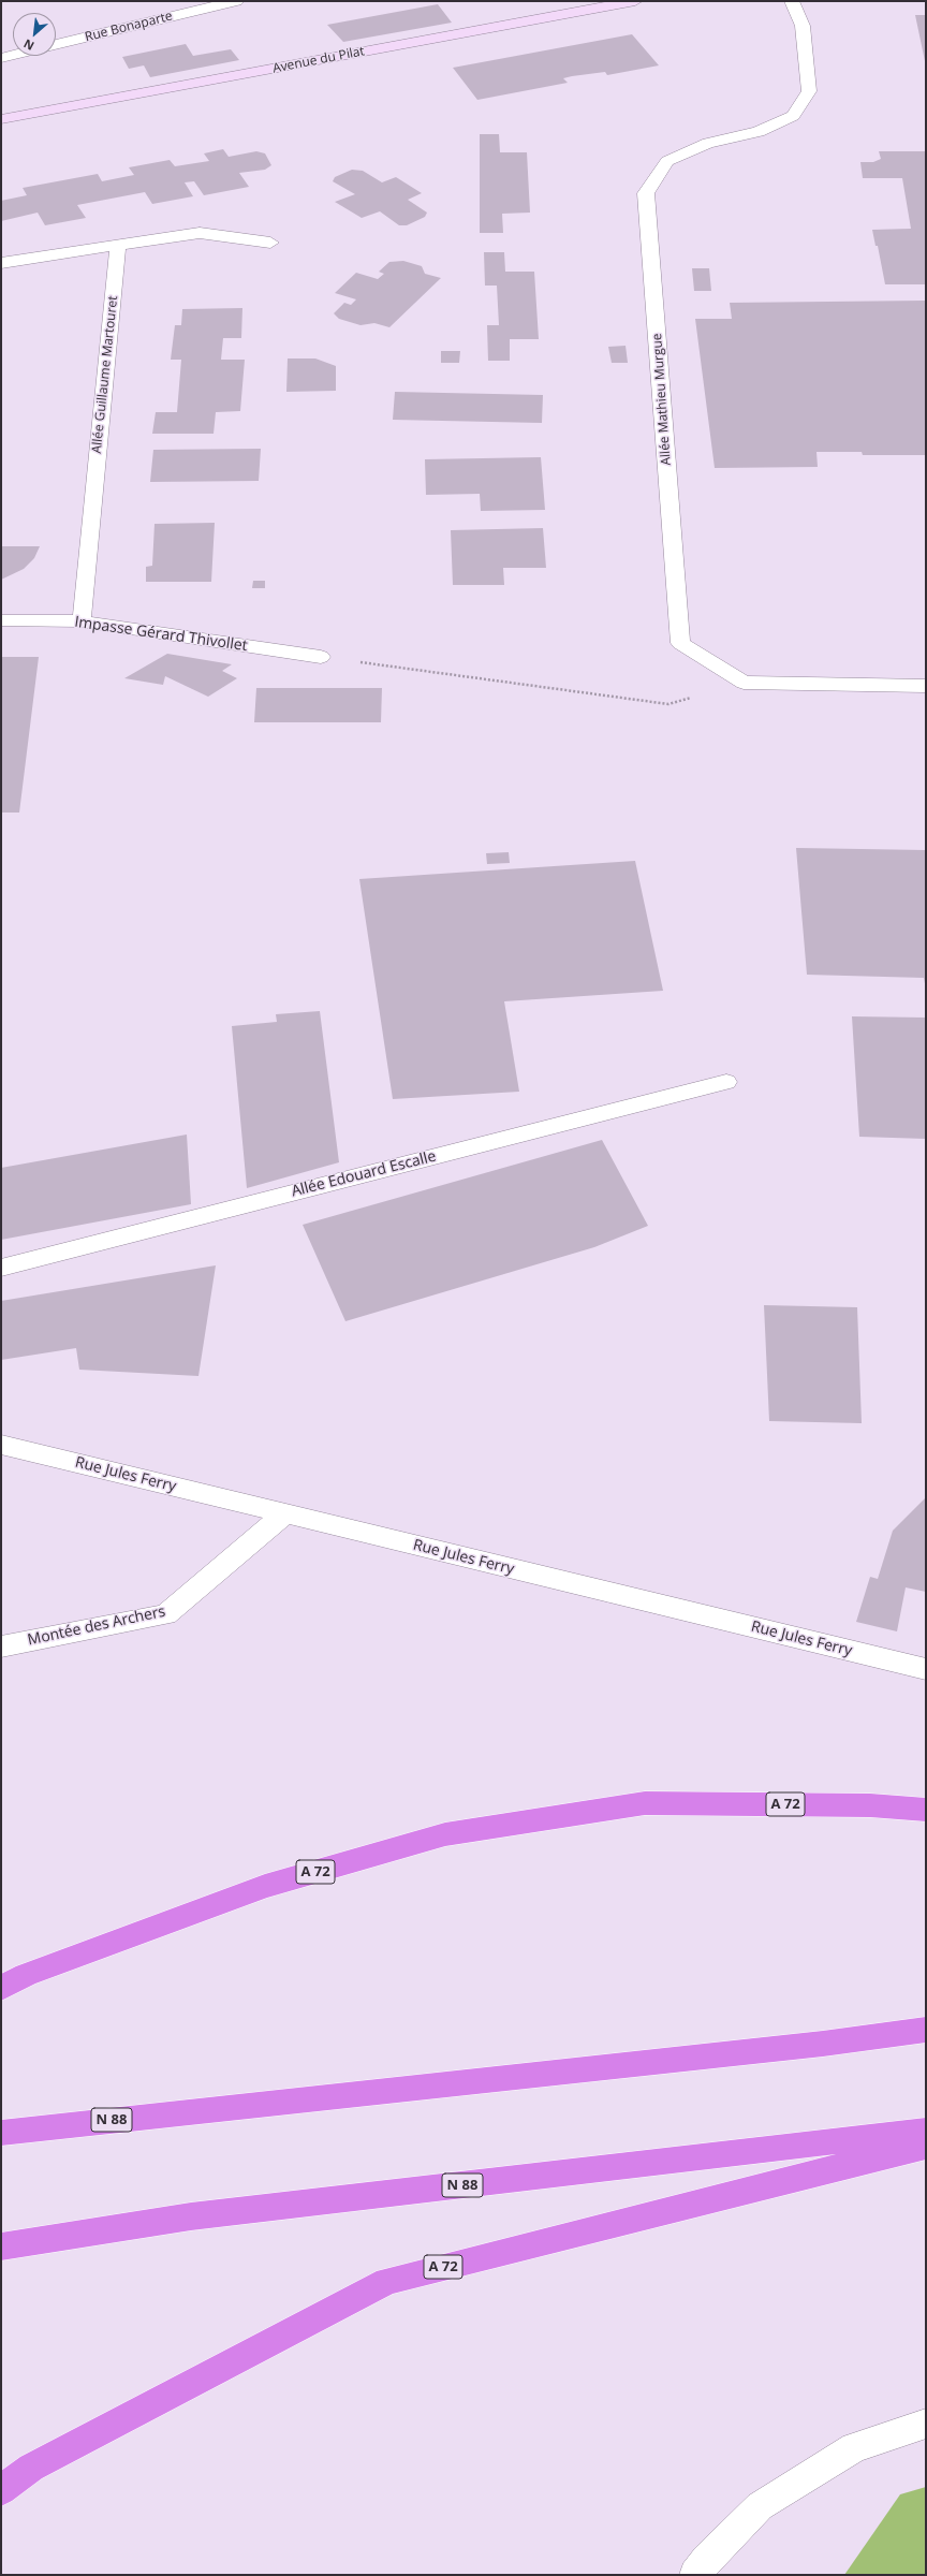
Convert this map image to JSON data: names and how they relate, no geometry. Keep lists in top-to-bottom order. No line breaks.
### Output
{"streets":{"highway":["A 72","N 88"],"main road":["Avenue du Pilat"],"street":["Rue Bonaparte","Allée Guillaume Martouret","Allée Mathieu Murgue","Impasse Gérard Thivollet","Allée Edouard Escalle","Rue Jules Ferry","Montée des Archers"]},"crossings":[["Allée Guillaume Martouret","Impasse Gérard Thivollet"],["Rue Jules Ferry","Montée des Archers"]],"north":"bottom left"}
